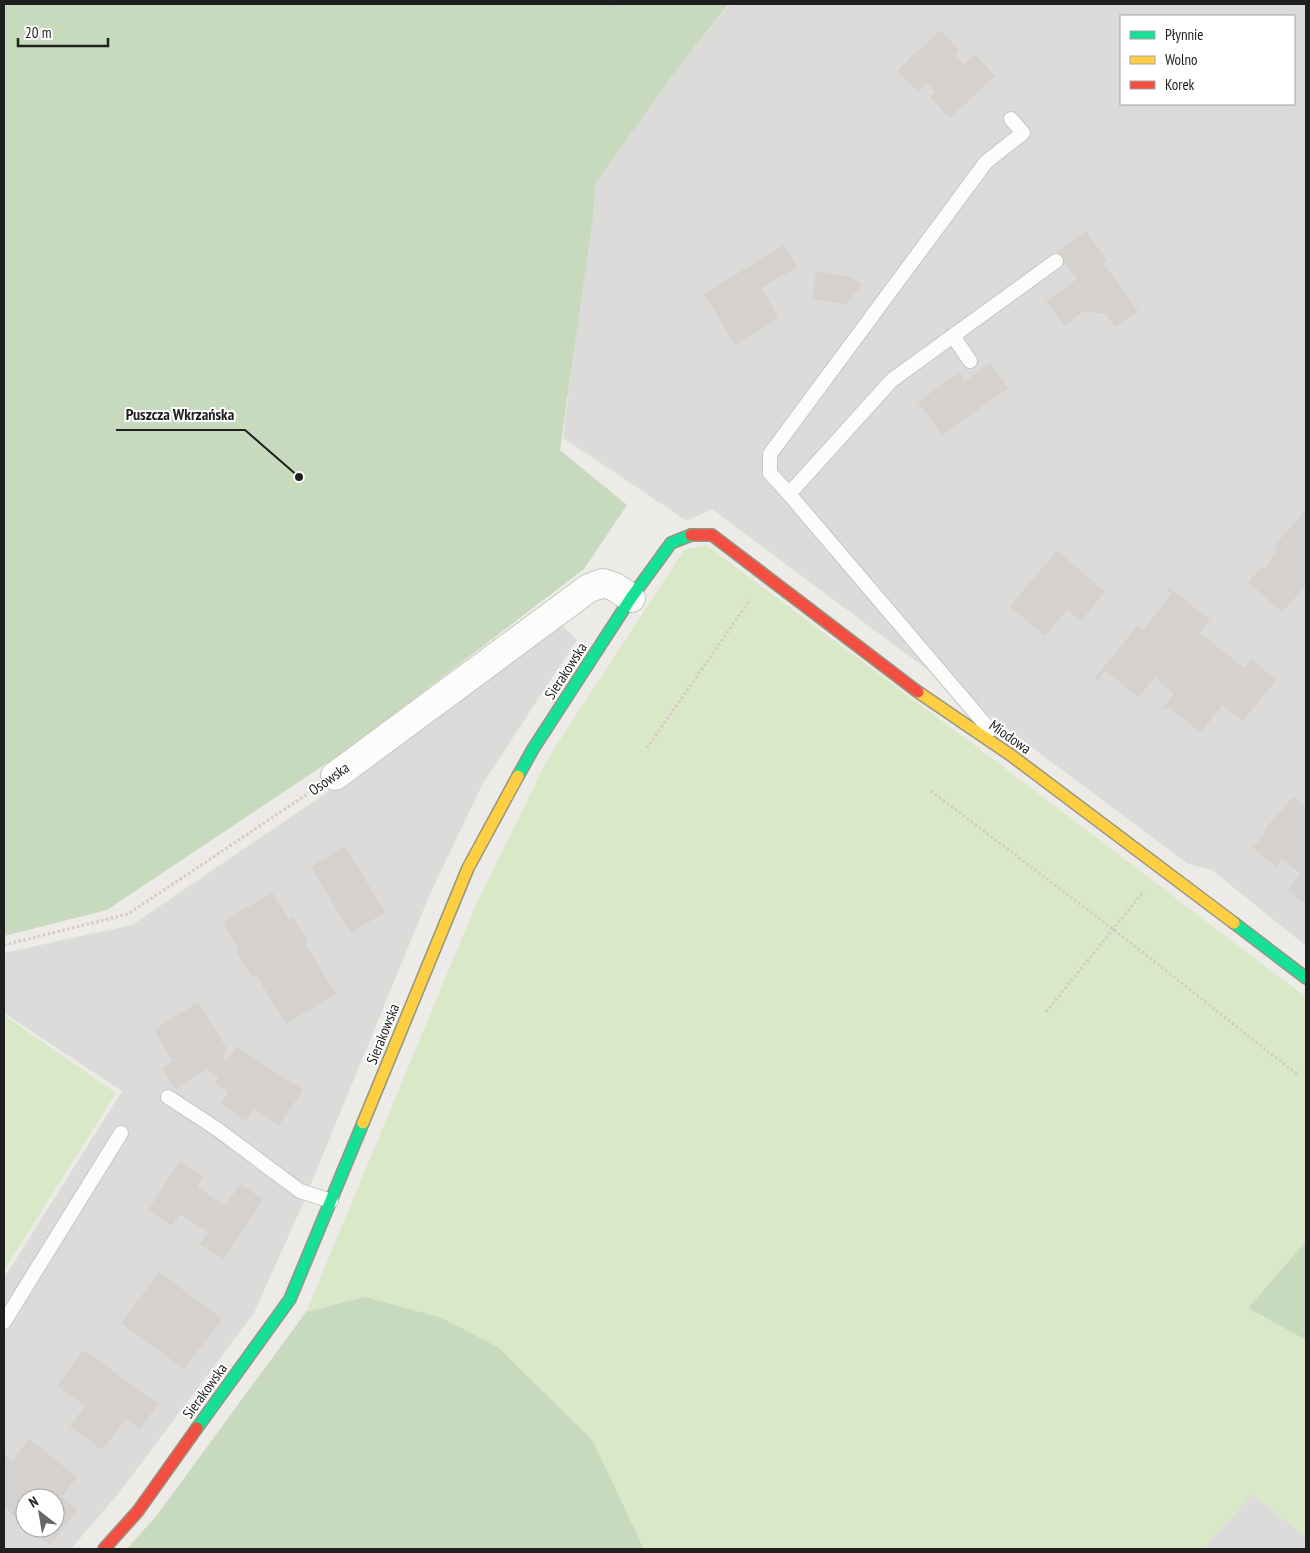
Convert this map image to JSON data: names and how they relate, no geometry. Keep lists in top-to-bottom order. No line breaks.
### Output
{"streets":{"street":["Sierakowska","Miodowa","Osowska"]},"crossings":[["Sierakowska","Miodowa"],["Sierakowska","Osowska"]],"places":["Puszcza Wkrzańska"],"legend":["Płynnie","Wolno","Korek"],"scale_bar":"20 m","north":"top left"}
